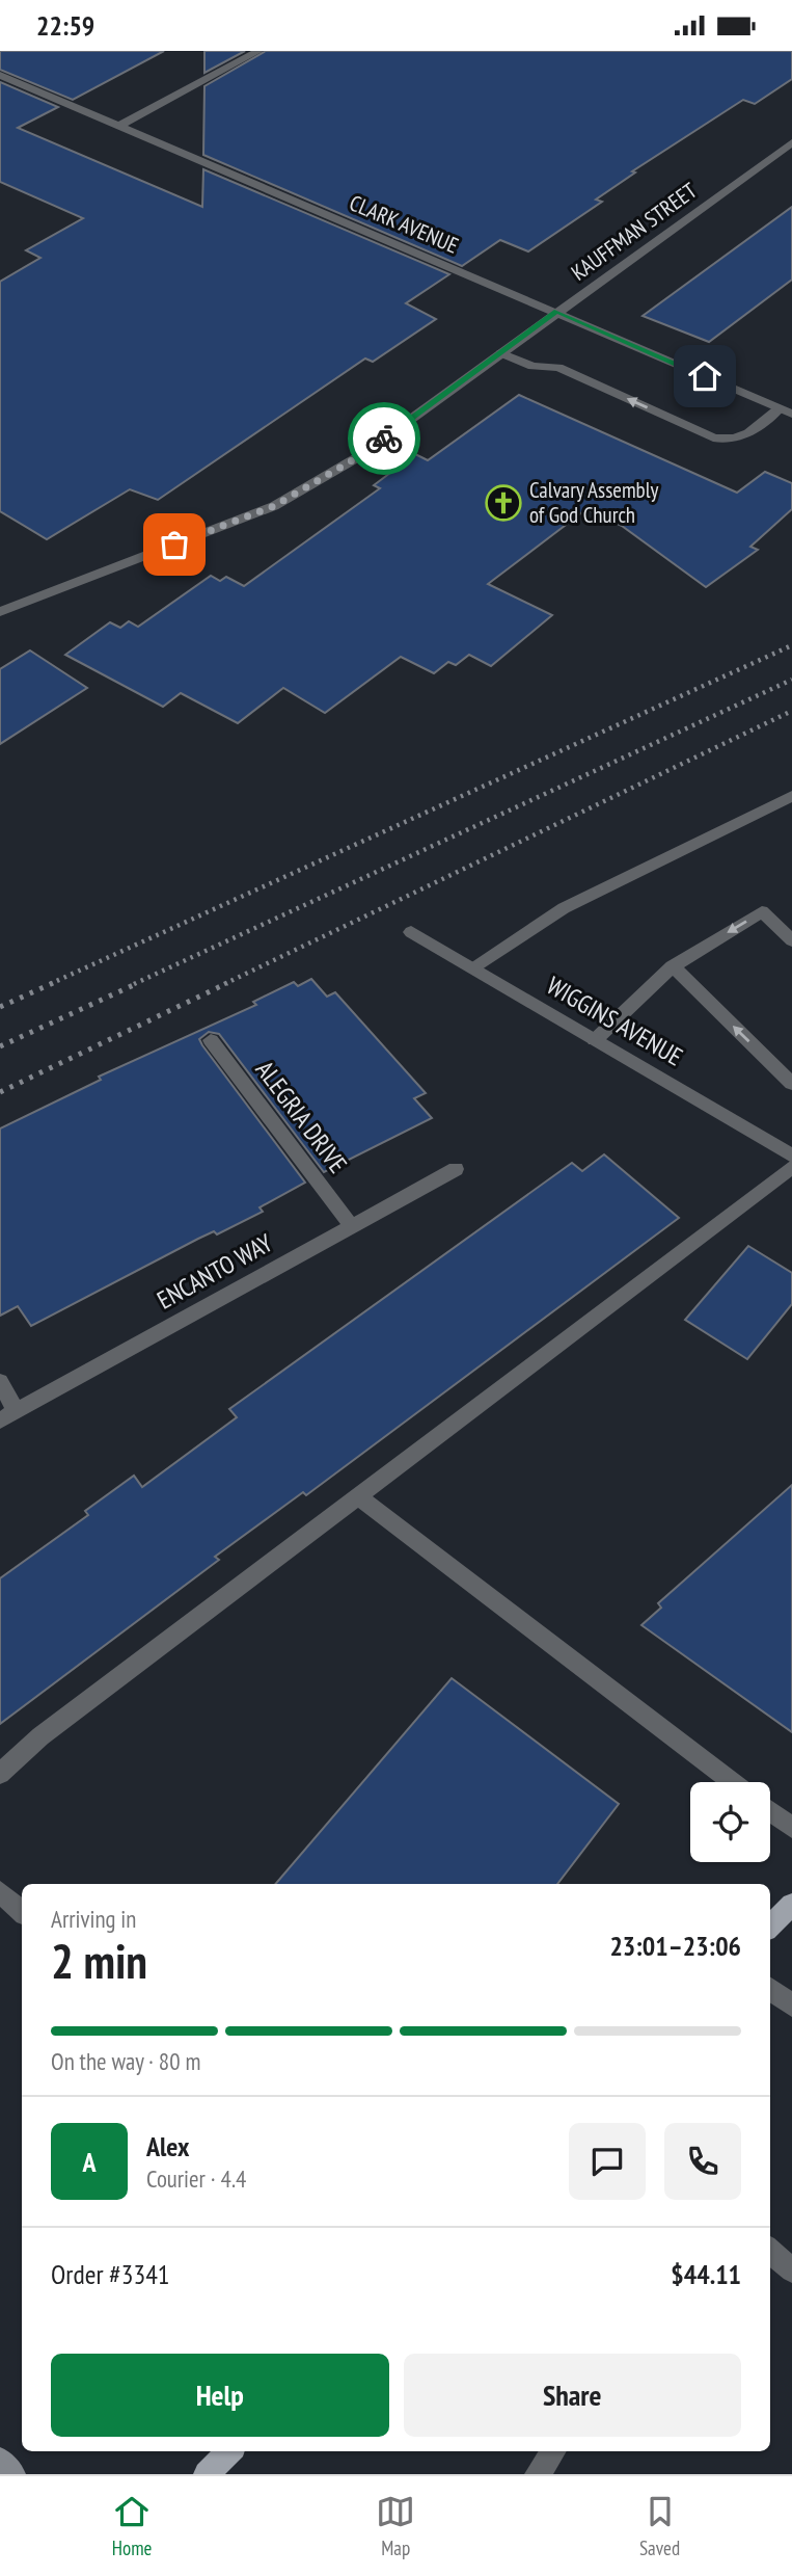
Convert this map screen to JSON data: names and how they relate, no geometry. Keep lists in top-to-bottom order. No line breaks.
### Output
{"streets":{"street":["CLARK AVENUE","KAUFFMAN STREET","WIGGINS AVENUE","ALEGRIA DRIVE","ENCANTO WAY"]},"crossings":[["CLARK AVENUE","KAUFFMAN STREET"],["ALEGRIA DRIVE","ENCANTO WAY"]],"places":{"church":["Calvary Assembly of God Church"]},"page":{"status":"22:59","heading":["2 min","Arriving in","23:01–23:06"],"panel":["Alex","Courier · 4.4","Order #3341","$44.11"],"bar":"On the way · 80 m","round":"A","buttons":["Help","Share"],"tabs":["Home","Map","Saved"]}}
